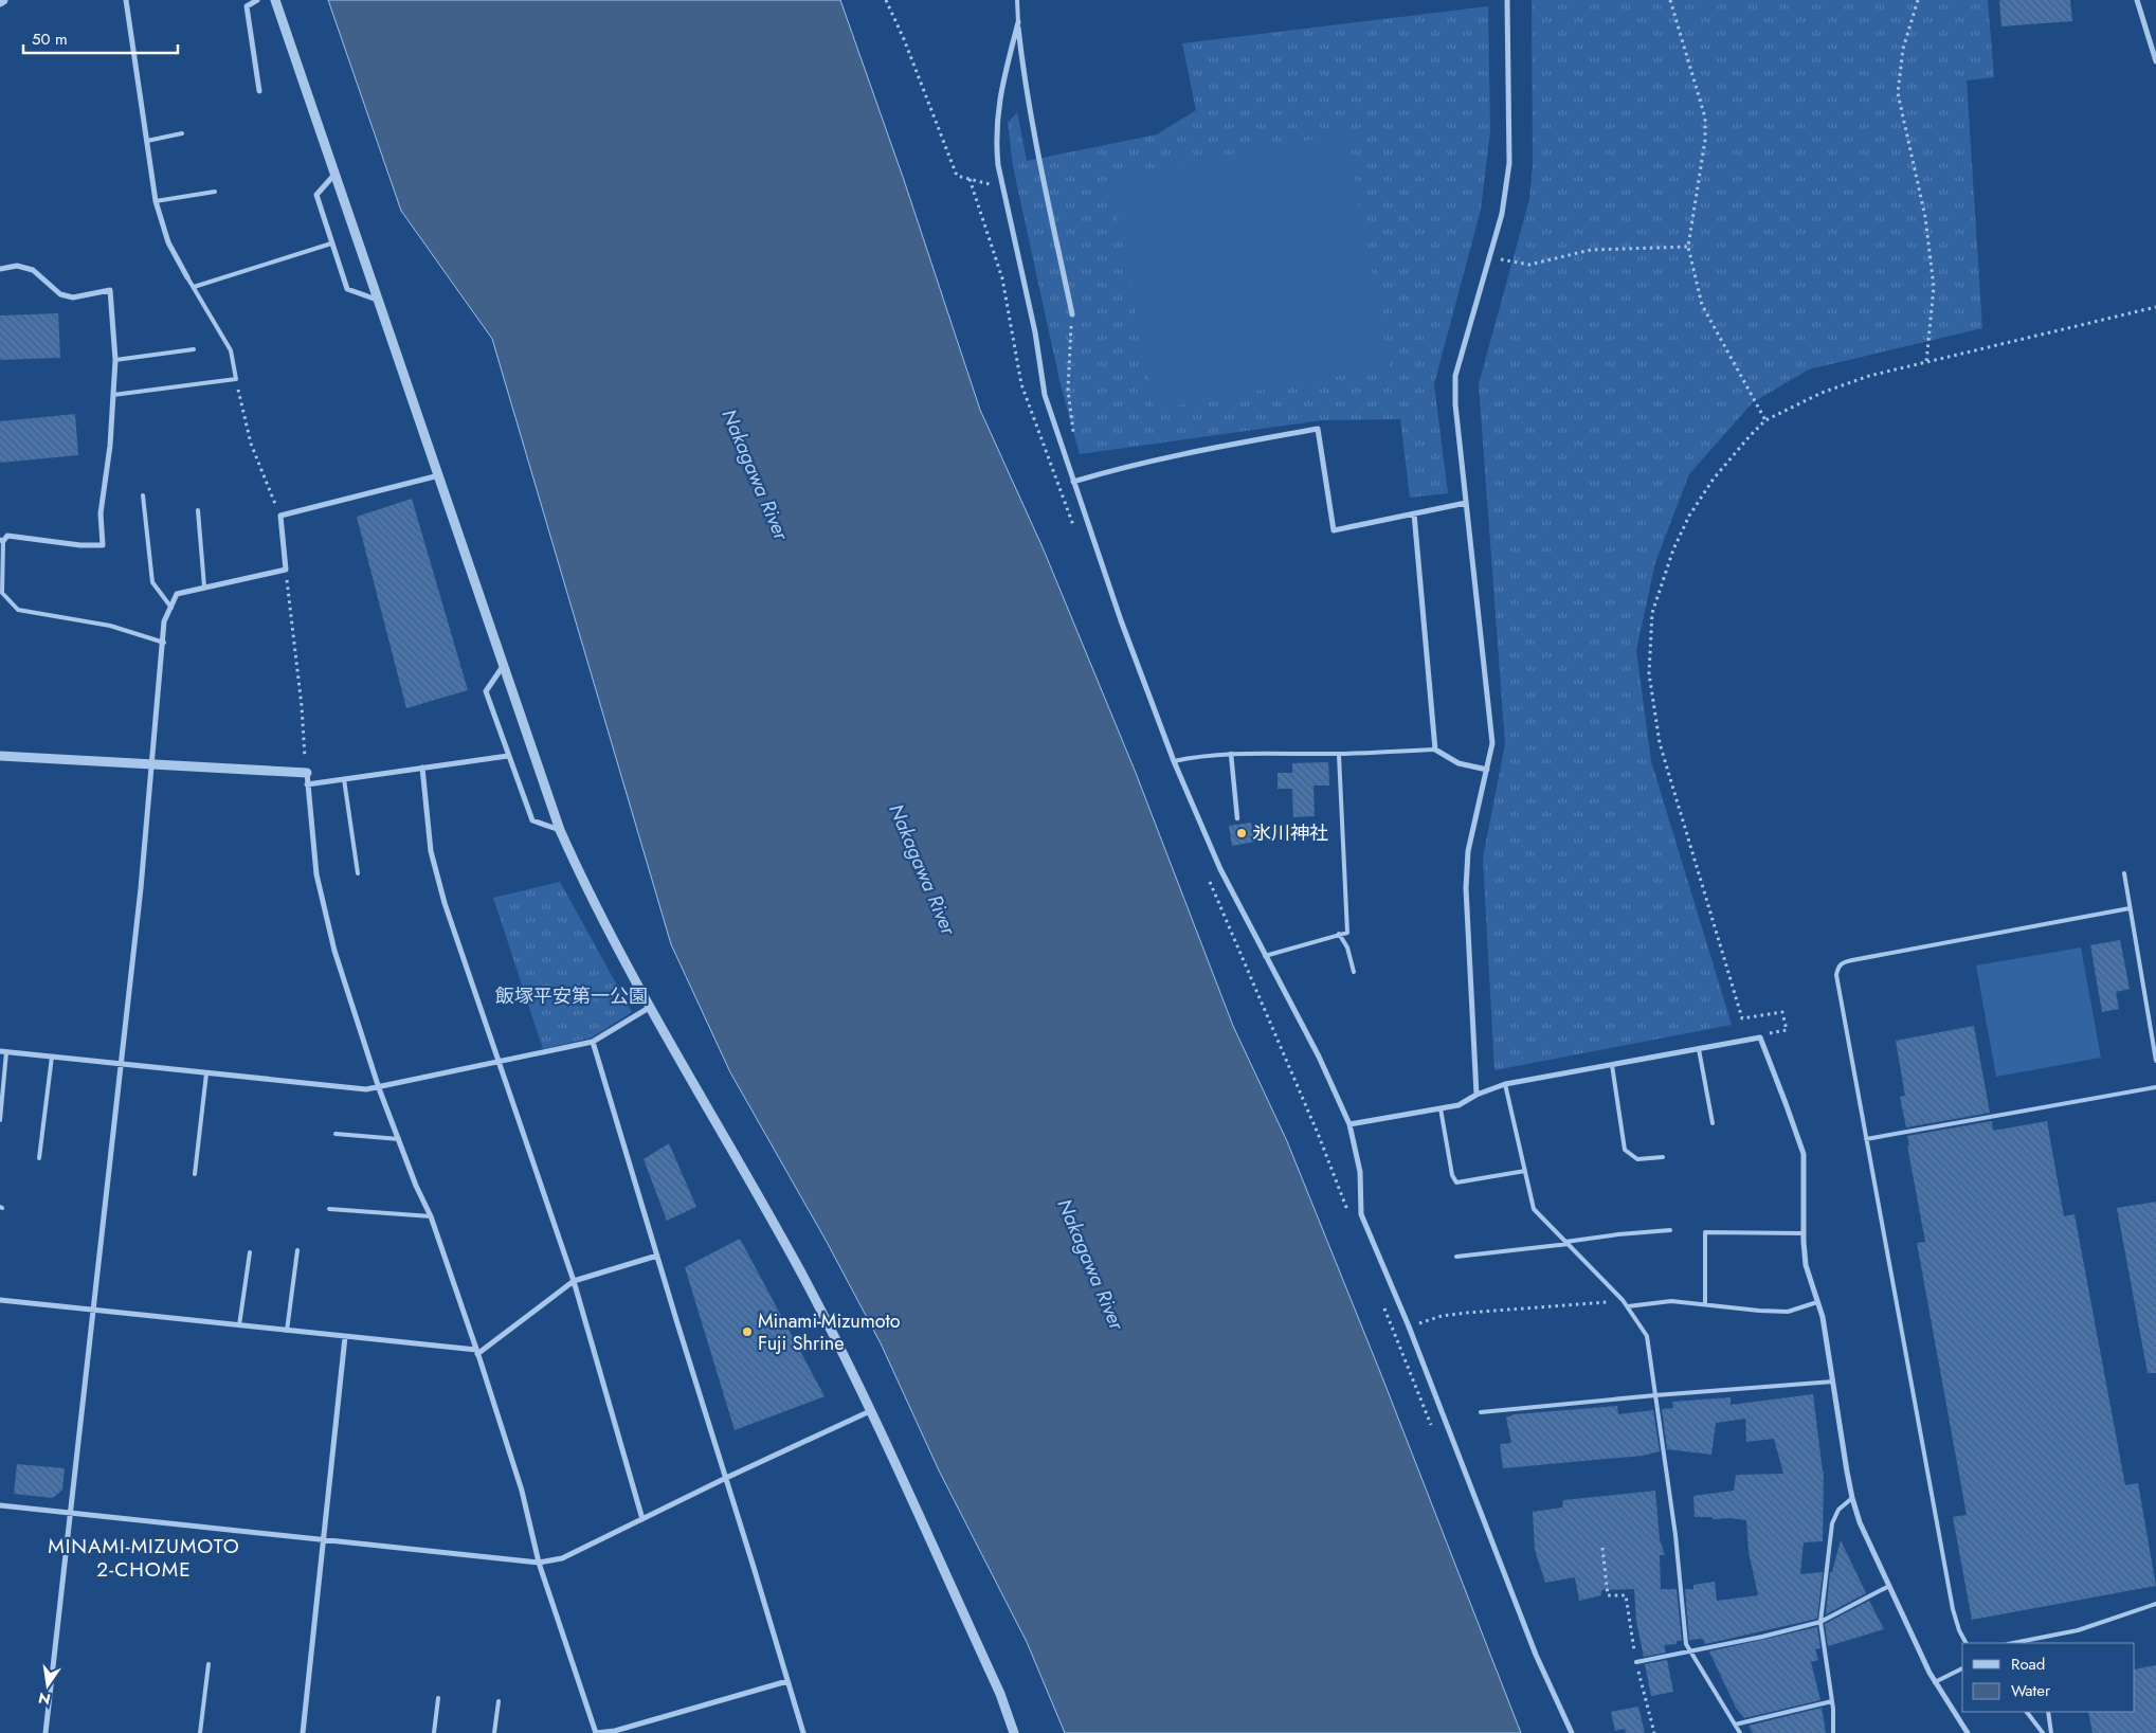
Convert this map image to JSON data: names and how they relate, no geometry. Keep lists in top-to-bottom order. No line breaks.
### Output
{"districts":["MINAMI-MIZUMOTO 2-CHOME"],"water":["Nakagawa River"],"parks":["飯塚平安第一公園"],"places":["氷川神社","Minami-Mizumoto Fuji Shrine"],"legend":["Road","Water"],"scale_bar":"50 m","north":"bottom"}
